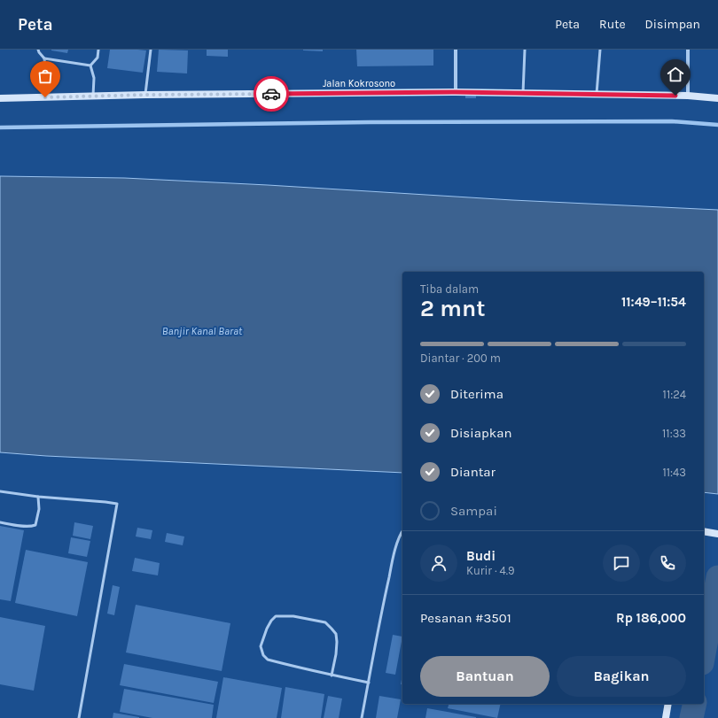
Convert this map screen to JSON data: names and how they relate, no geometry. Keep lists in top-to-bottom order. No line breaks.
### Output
{"streets":{"street":["Jalan Kokrosono"]},"water":["Banjir Kanal Barat"],"page":{"header":"Peta","nav":["Peta","Rute","Disimpan"],"heading":["2 mnt","Tiba dalam","11:49–11:54"],"panel":["Budi","Kurir · 4.9","Pesanan #3501","Rp 186,000"],"bar":"Diantar · 200 m","list":[["Diterima","11:24"],["Disiapkan","11:33"],["Diantar","11:43"],"Sampai"],"buttons":["Bantuan","Bagikan"]}}
